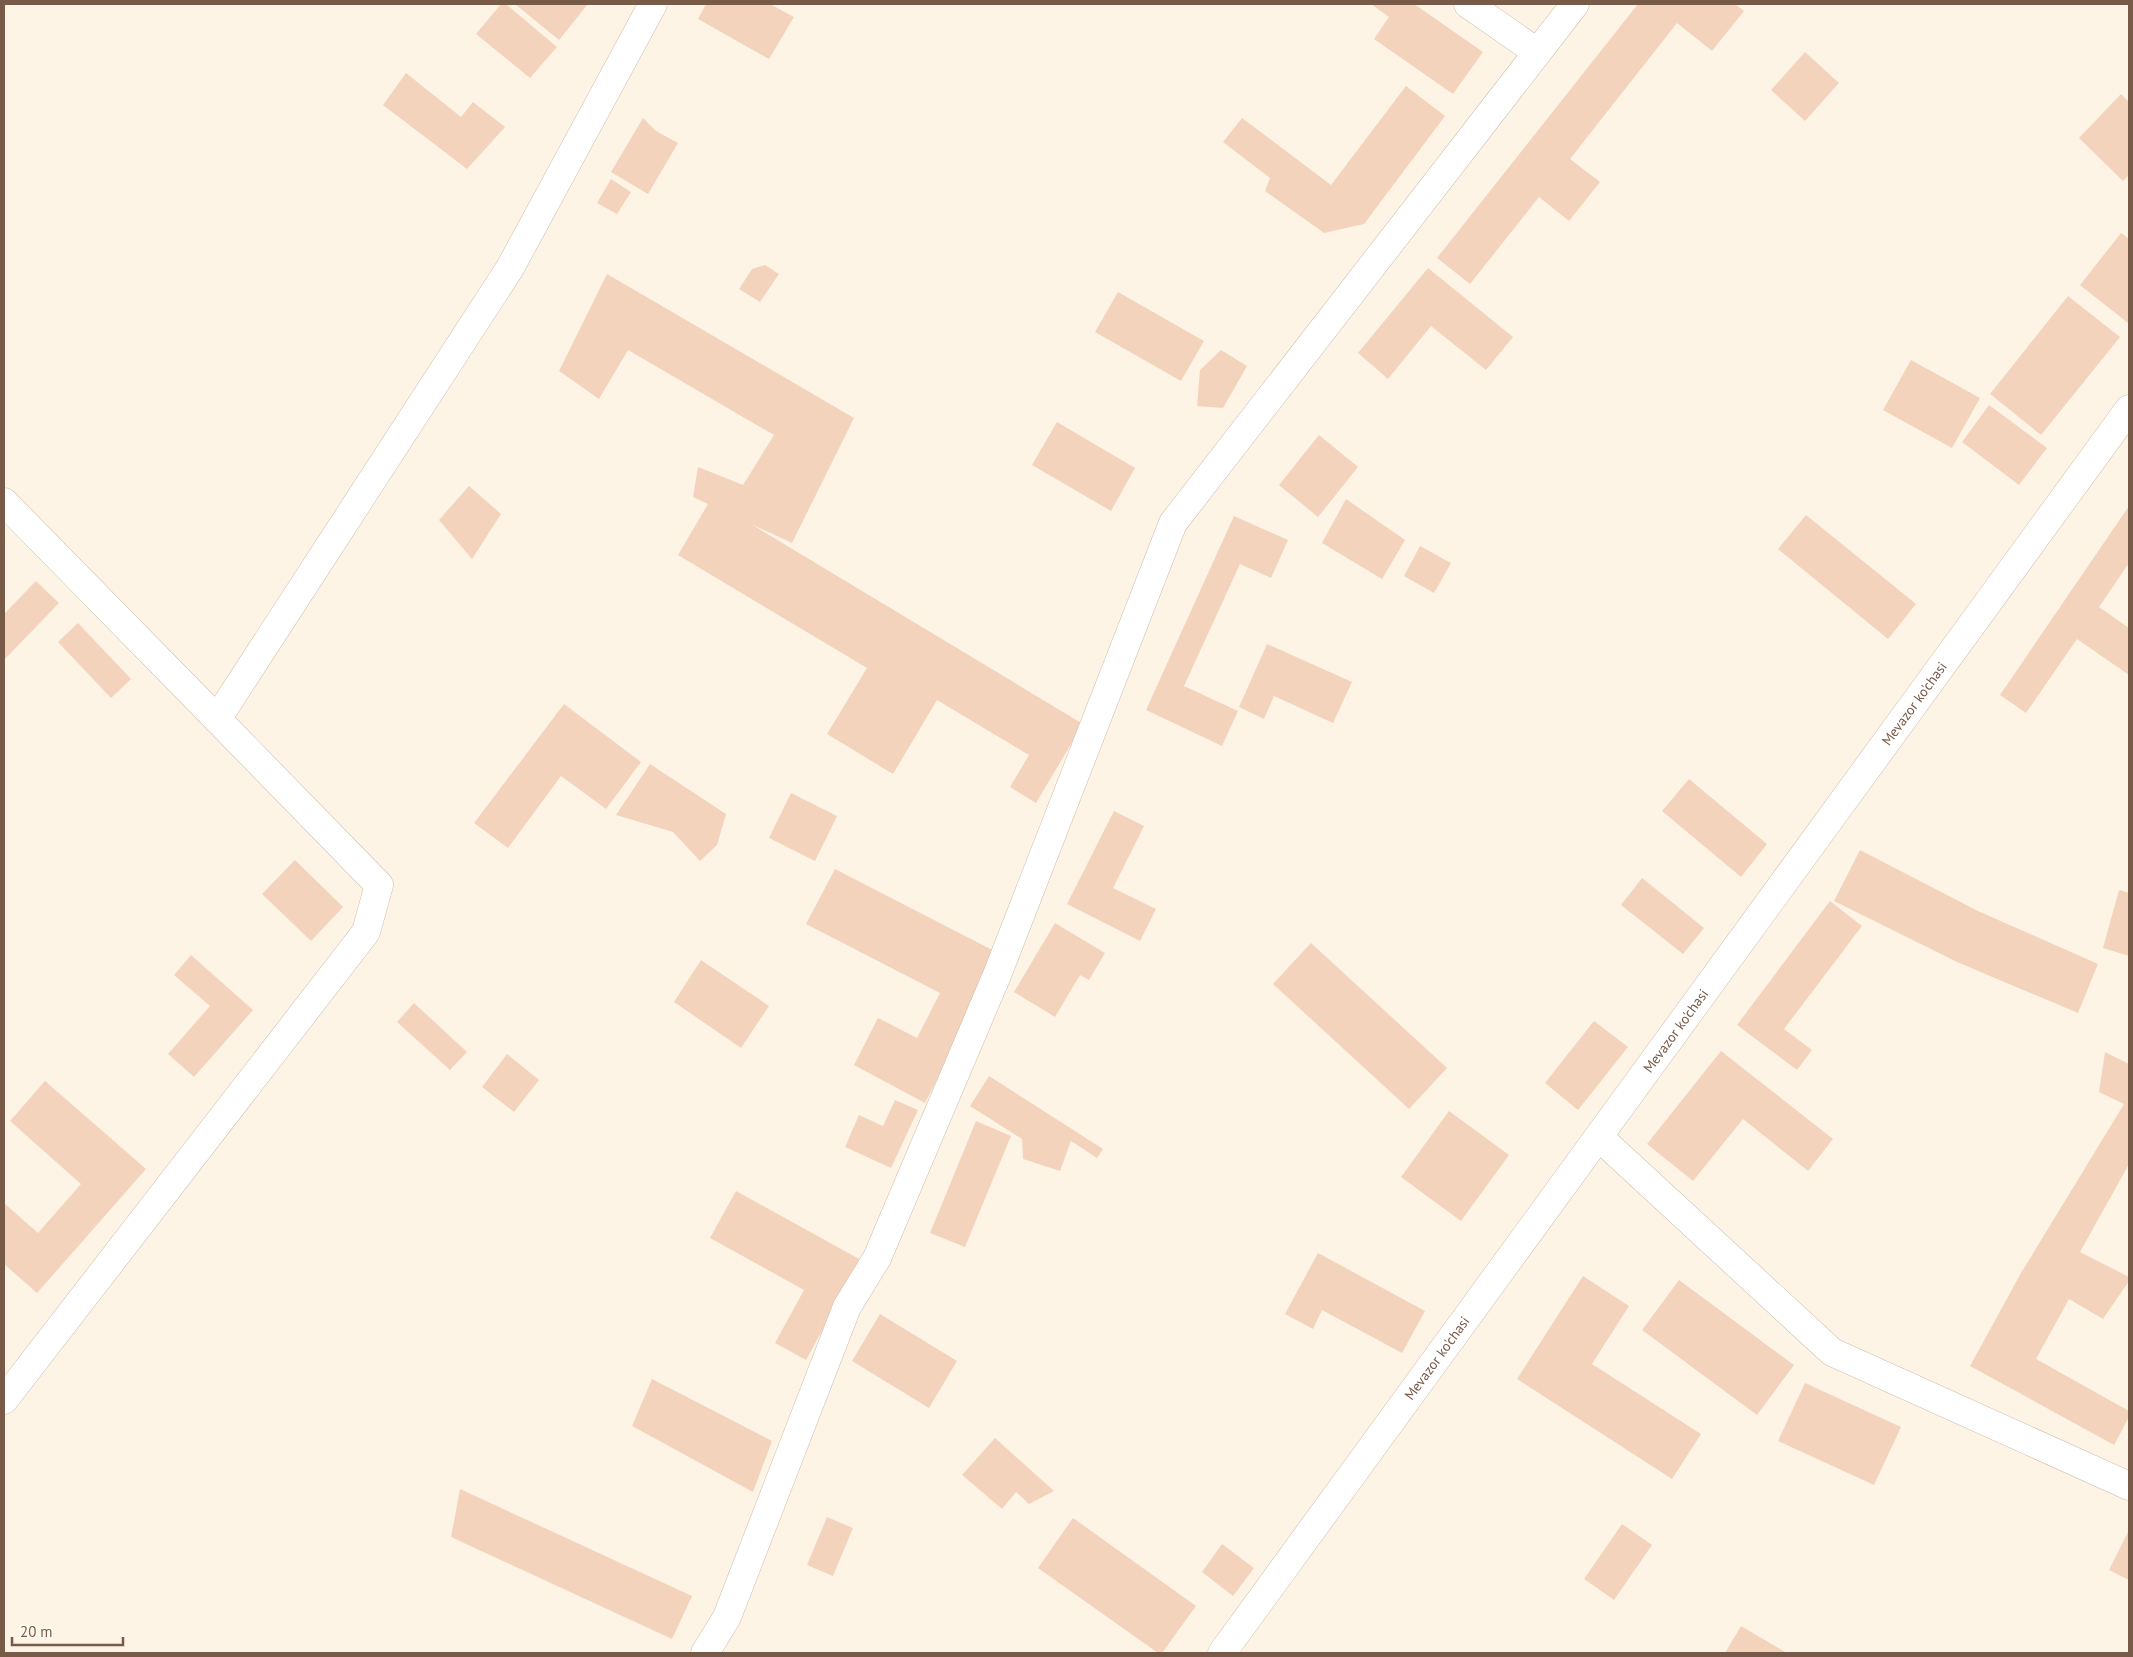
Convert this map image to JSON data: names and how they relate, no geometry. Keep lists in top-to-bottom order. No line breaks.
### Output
{"streets":{"street":["Mevazor ko'chasi"]},"scale_bar":"20 m"}
